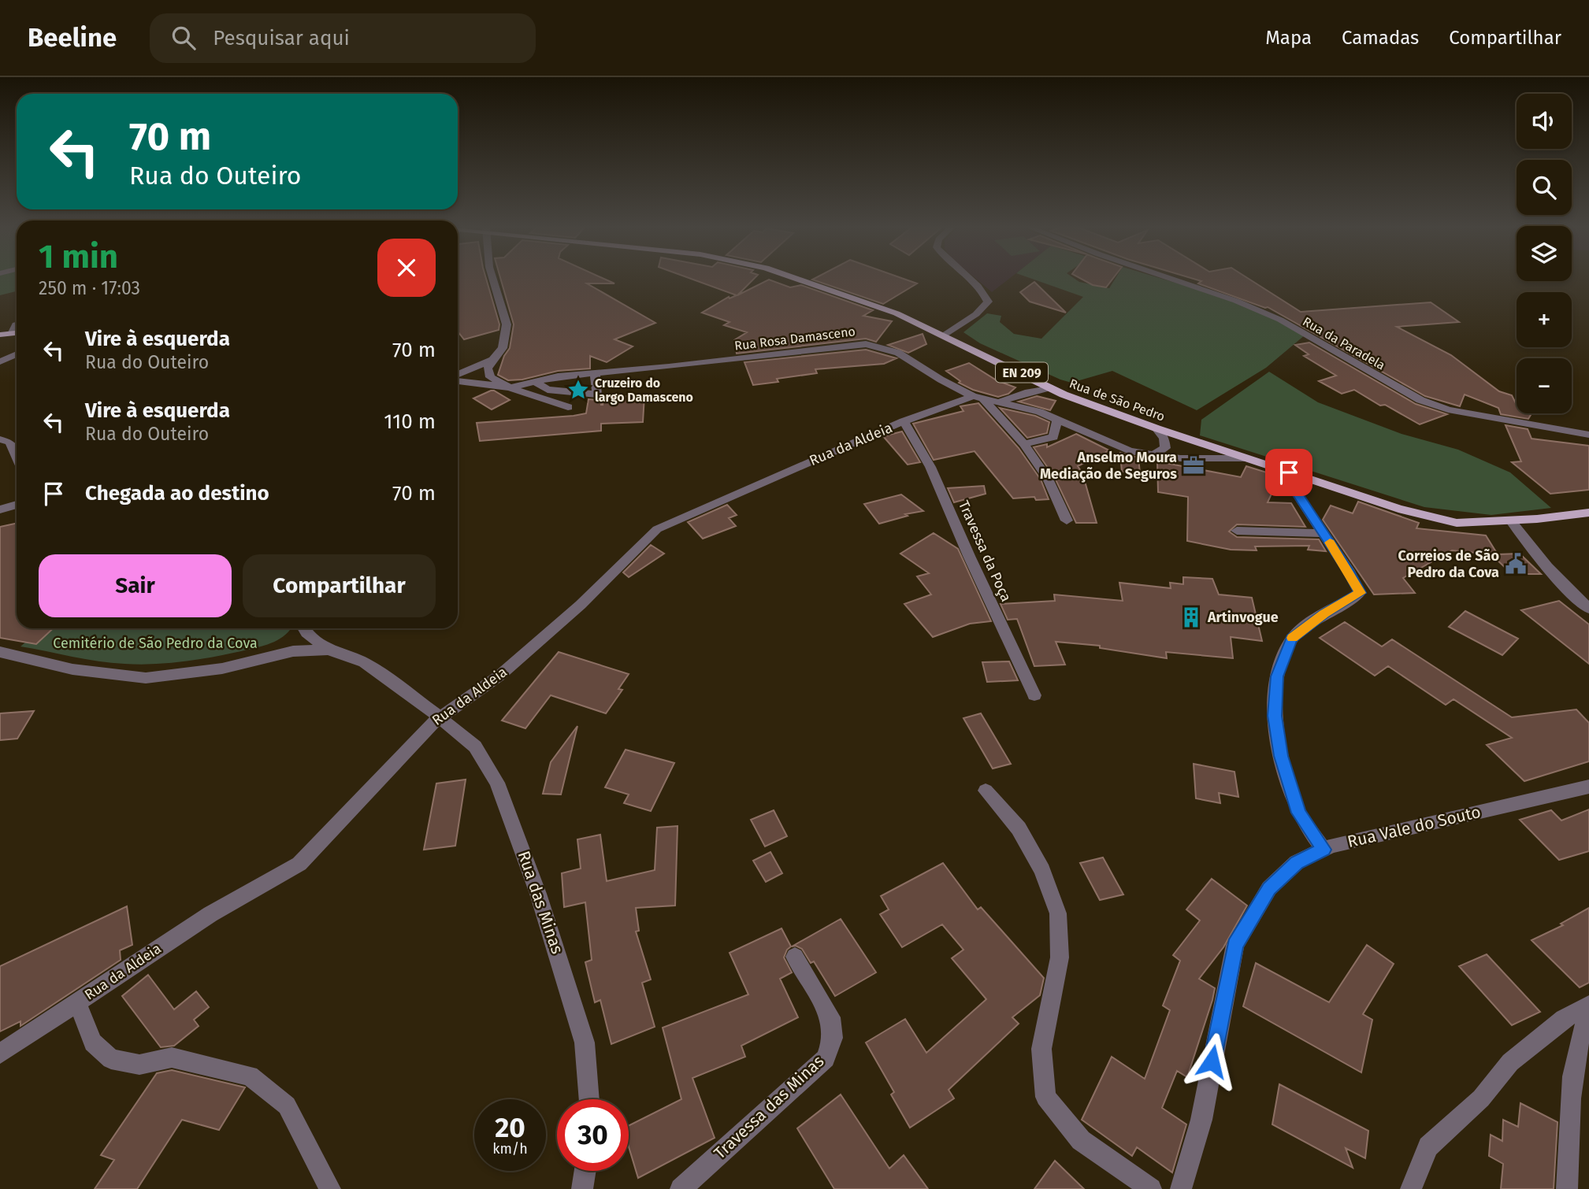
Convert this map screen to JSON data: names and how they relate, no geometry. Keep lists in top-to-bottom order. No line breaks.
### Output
{"streets":{"main road":["EN 209","Rua de São Pedro"],"street":["Rua Rosa Damasceno","Rua da Paradela","Rua da Aldeia","Travessa da Poça","Rua Vale do Souto","Rua das Minas","Travessa das Minas"]},"crossings":[["Rua Rosa Damasceno","Rua de São Pedro"],["Rua Rosa Damasceno","Rua da Aldeia"],["Rua da Aldeia","Travessa da Poça"],["Rua da Aldeia","Rua das Minas"]],"parks":["Cemitério de São Pedro da Cova"],"places":{"place":["Cruzeiro do largo Damasceno"],"office":["Anselmo Moura Mediação de Seguros"],"public building":["Correios de São Pedro da Cova"],"building":["Artinvogue"]},"page":{"header":"Beeline","search":"Pesquisar aqui","nav":["Mapa","Camadas","Compartilhar"],"map_buttons":["+","−"],"turn":["70 m","Rua do Outeiro"],"heading":["1 min","250 m · 17:03"],"list":[{"name":"Vire à esquerda","note":"Rua do Outeiro","value":"70 m"},{"name":"Vire à esquerda","note":"Rua do Outeiro","value":"110 m"},{"name":"Chegada ao destino","value":"70 m"}],"buttons":["Sair","Compartilhar"],"speed":"20 km/h","limit":"30"}}
